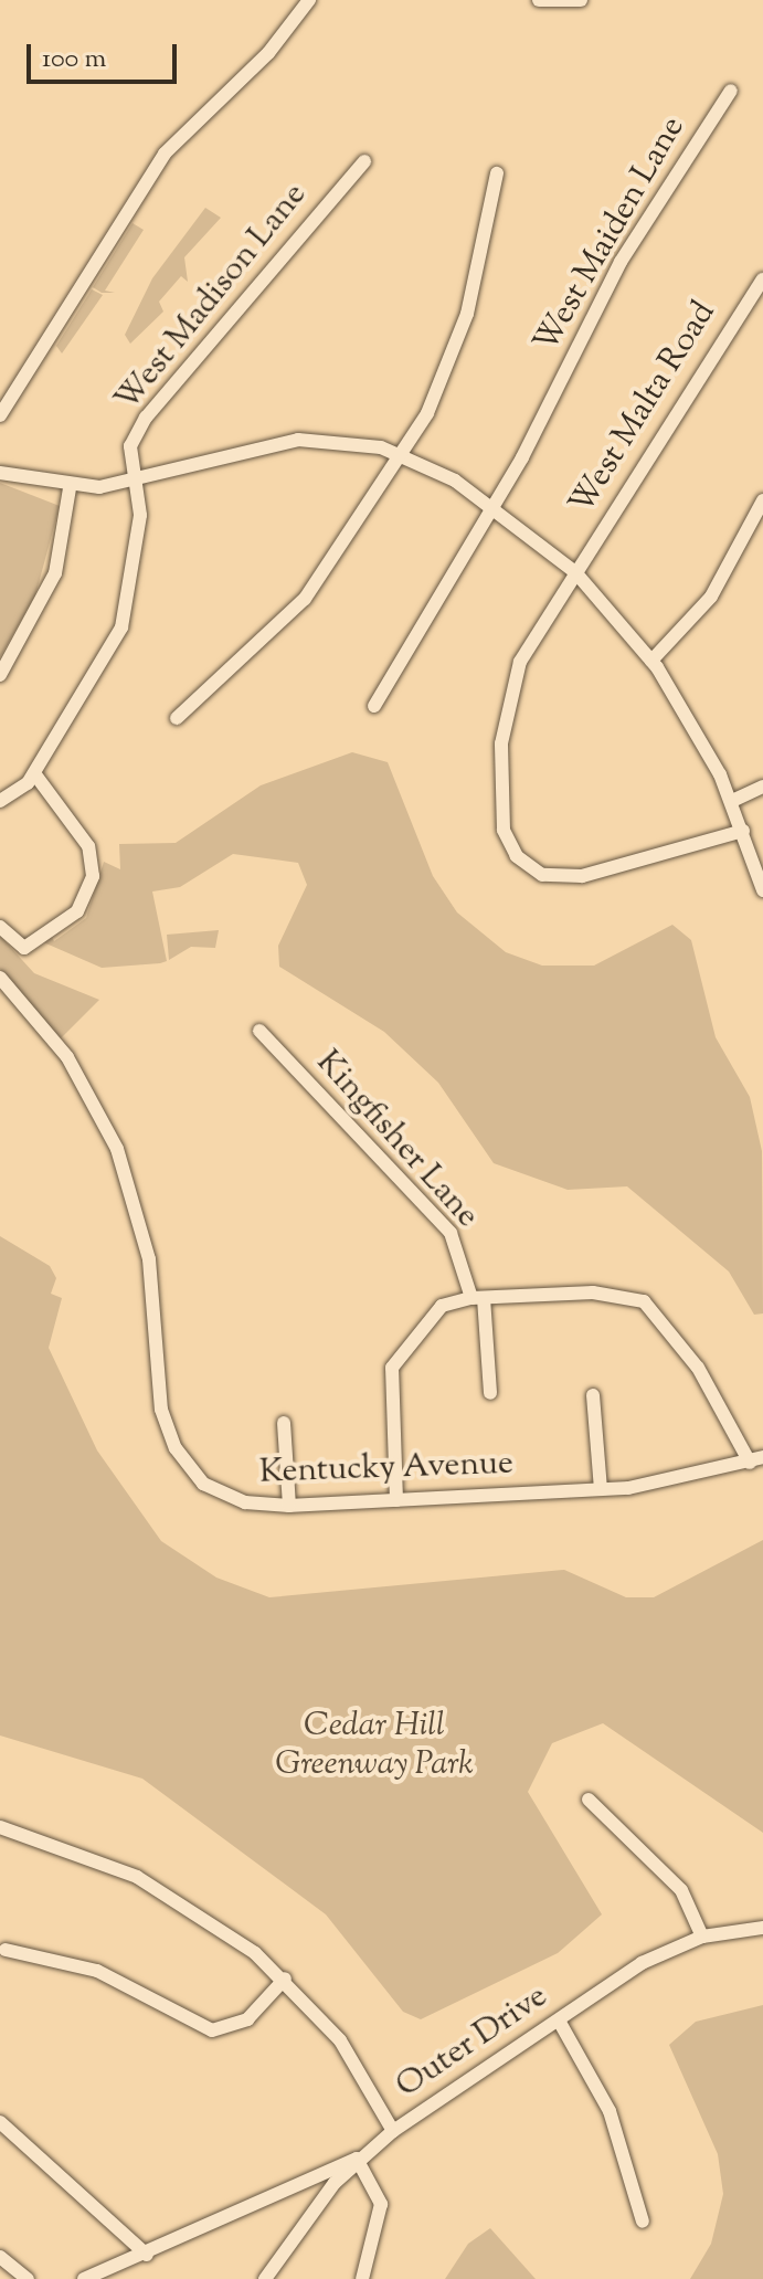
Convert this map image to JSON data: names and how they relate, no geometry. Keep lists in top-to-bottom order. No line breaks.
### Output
{"streets":{"street":["West Maiden Lane","West Madison Lane","West Malta Road","Kingfisher Lane","Kentucky Avenue","Outer Drive"]},"parks":["Cedar Hill Greenway Park"],"scale_bar":"100 m"}
